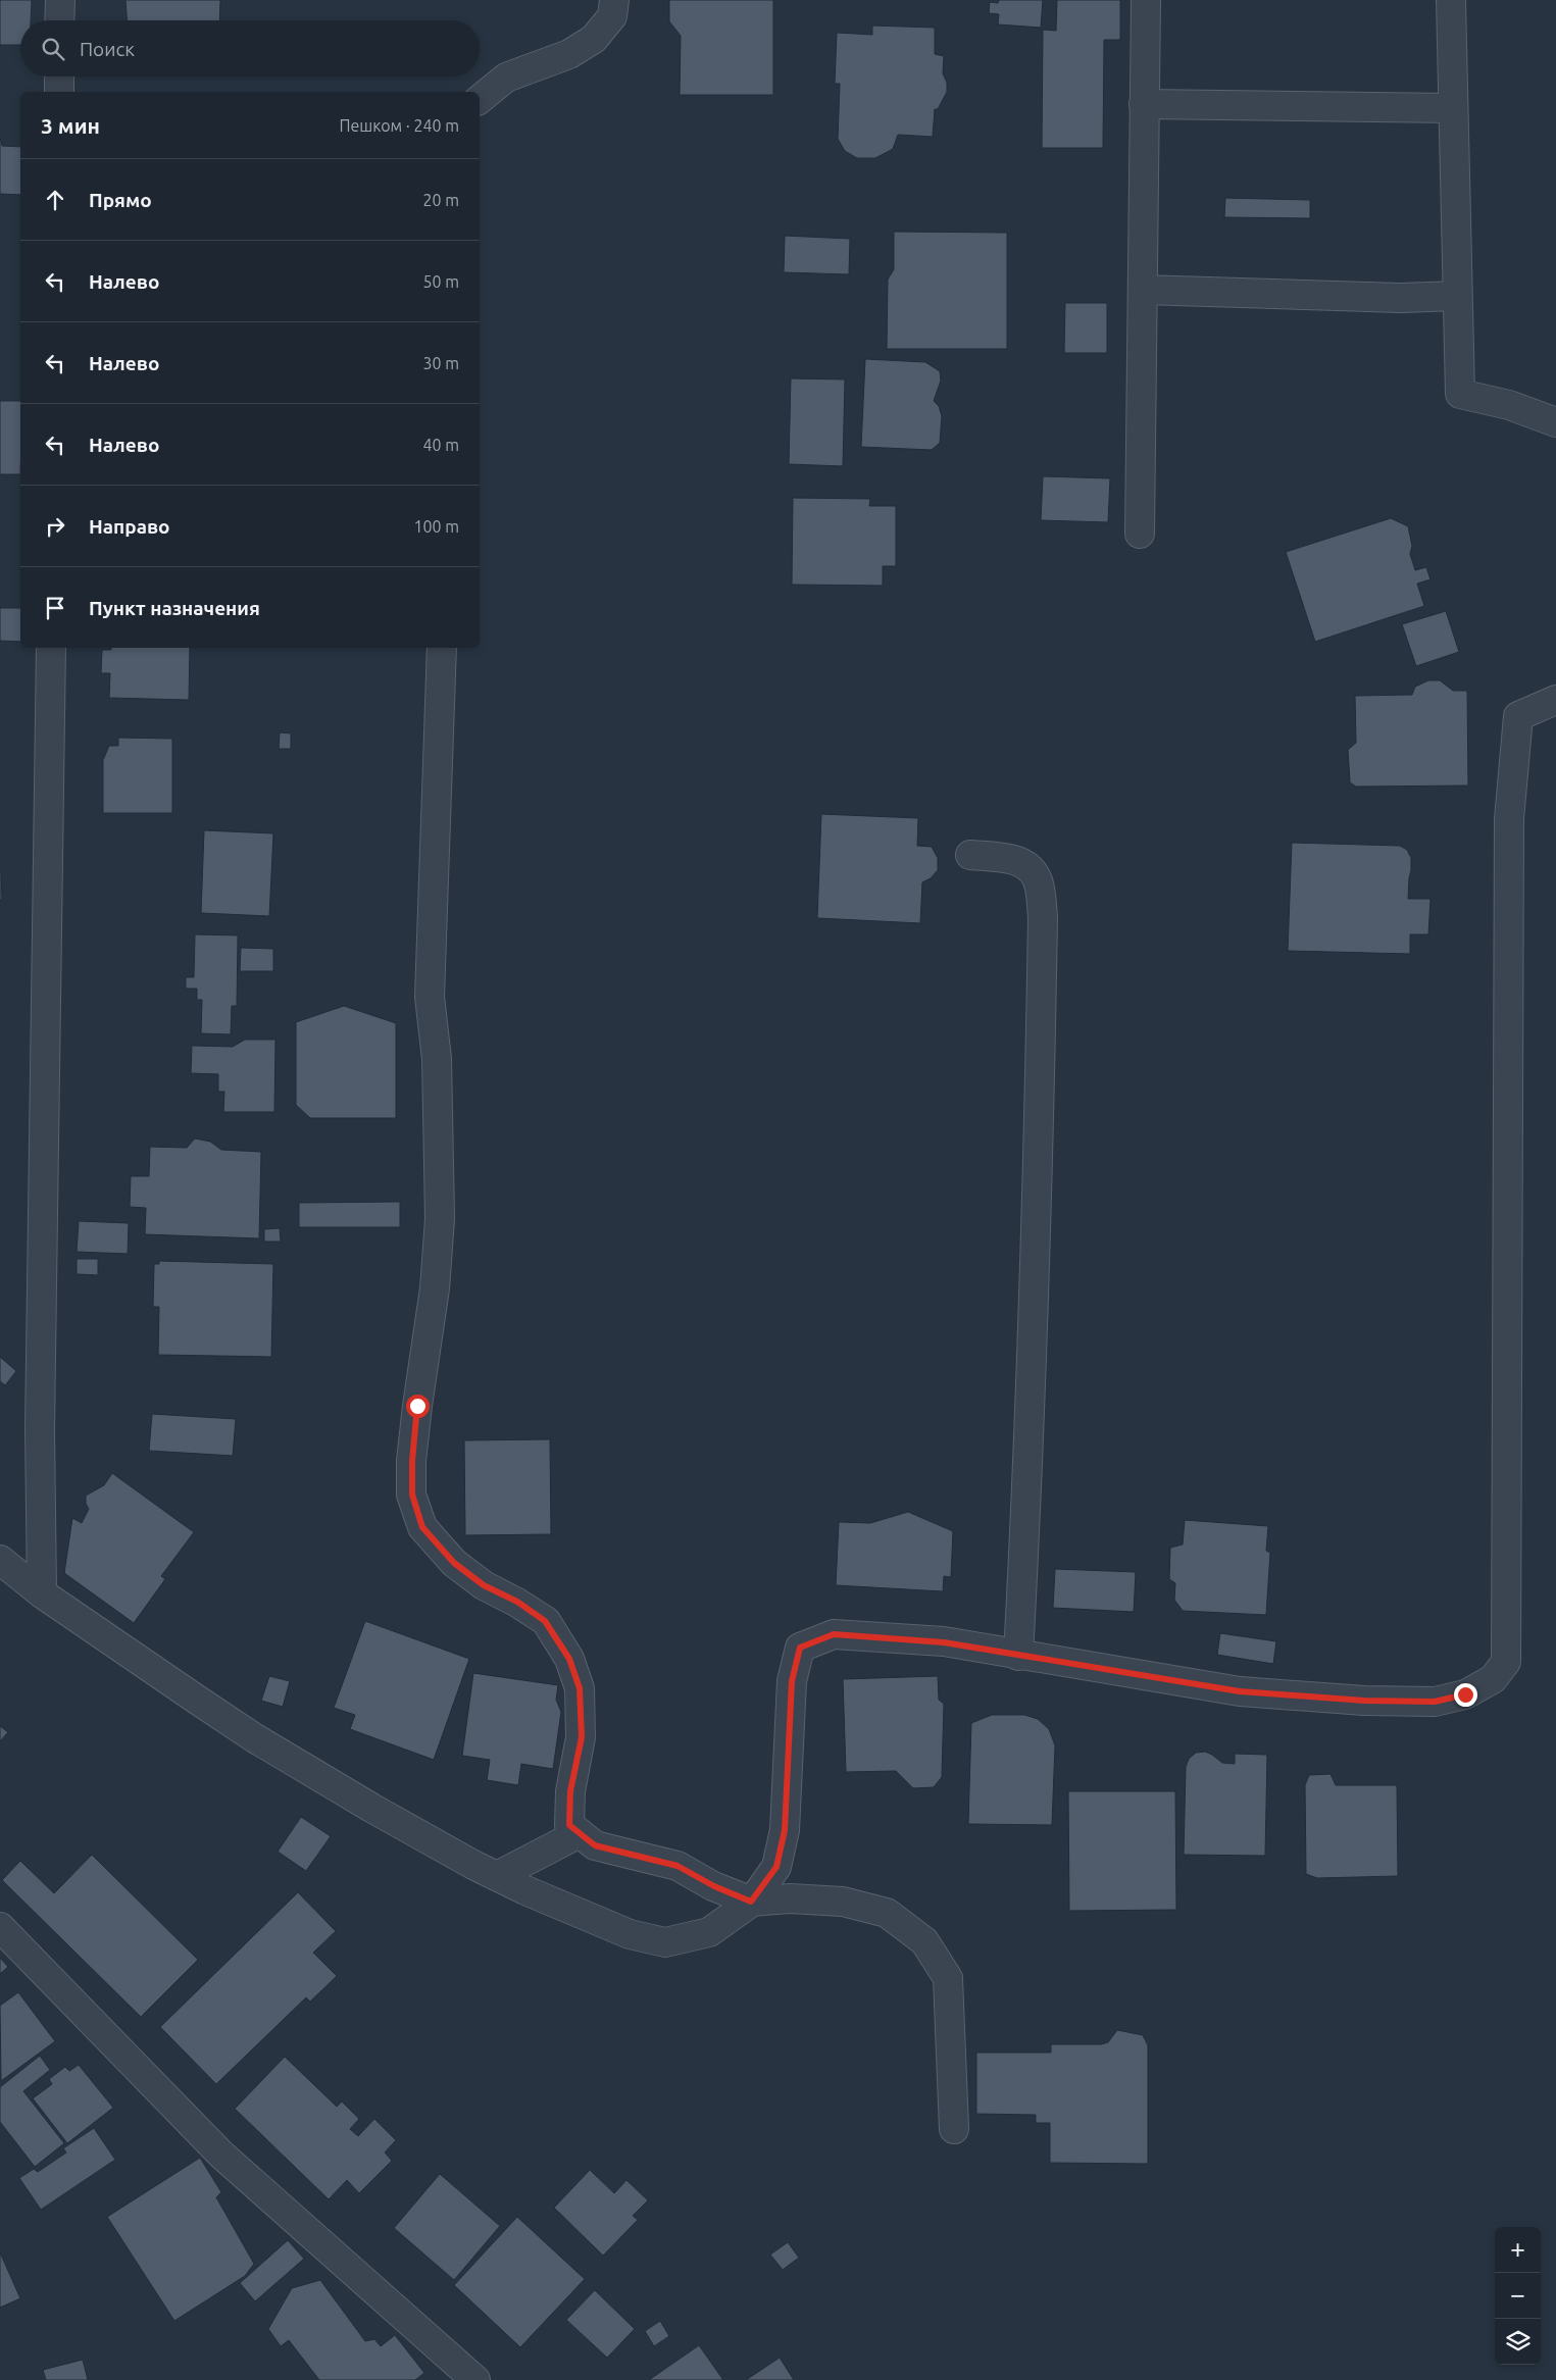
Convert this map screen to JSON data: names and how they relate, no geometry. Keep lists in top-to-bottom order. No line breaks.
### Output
{"page":{"search":"Поиск","heading":["3 мин","Пешком · 240 m"],"list":[["Прямо","20 m"],["Налево","50 m"],["Налево","30 m"],["Налево","40 m"],["Направо","100 m"],"Пункт назначения"],"map_buttons":["+","−"]}}
